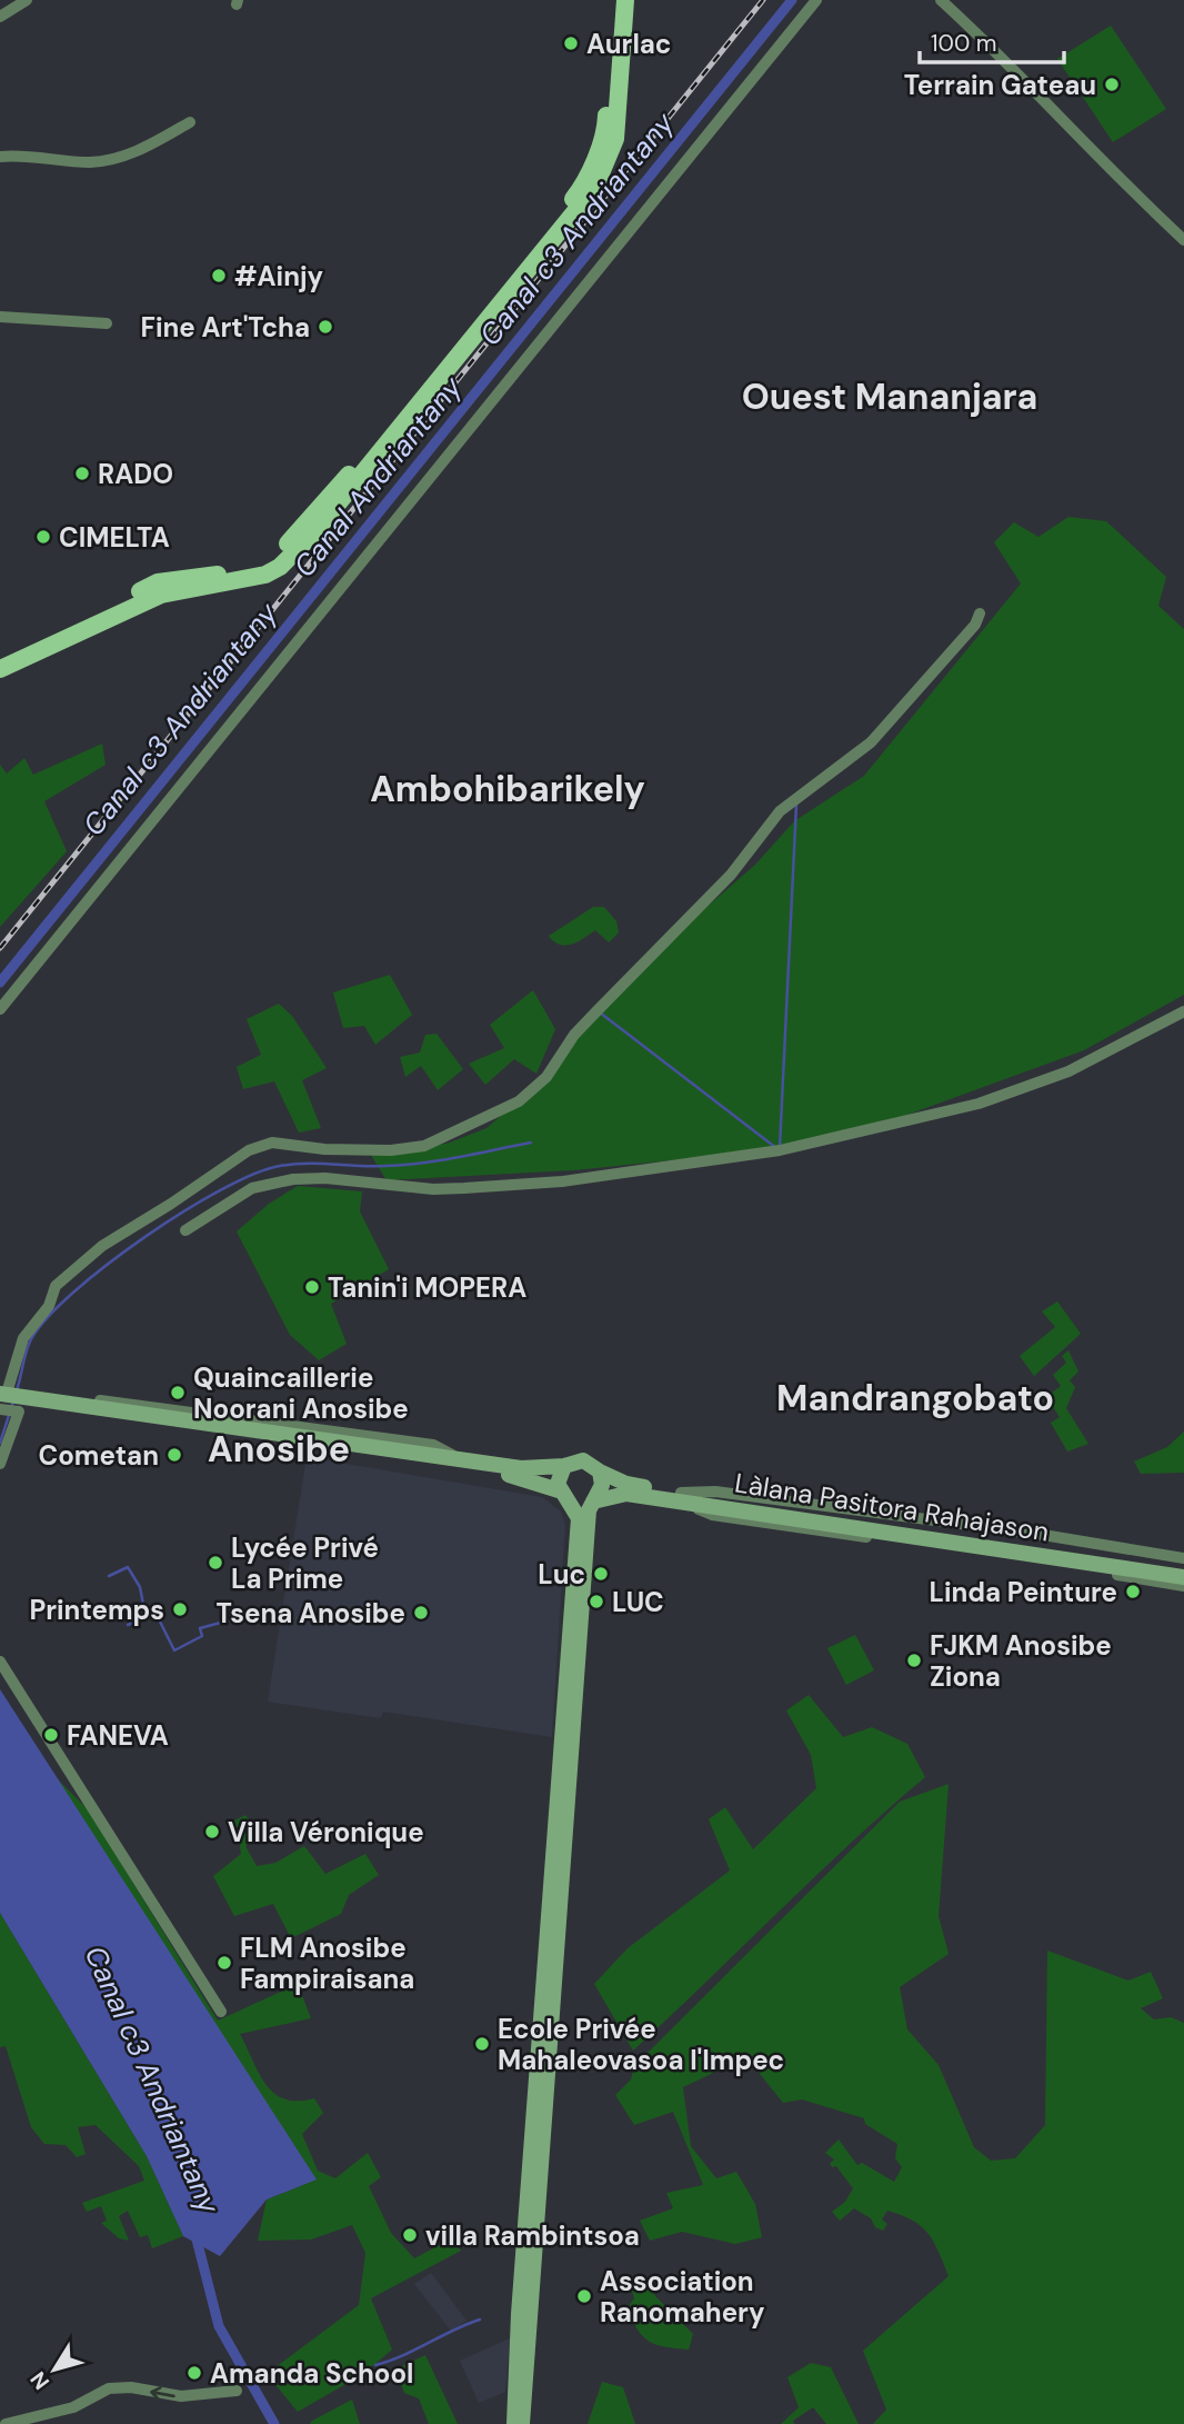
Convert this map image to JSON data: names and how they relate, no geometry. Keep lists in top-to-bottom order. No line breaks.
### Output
{"streets":{"main road":["Làlana Pasitora Rahajason"]},"districts":["Ouest Mananjara","Ambohibarikely","Mandrangobato","Anosibe"],"water":["Canal c3 Andriantany","Canal Andriantany"],"places":["Aurlac","Terrain Gateau","#Ainjy","Fine Art'Tcha","RADO","CIMELTA","Tanin'i MOPERA","Quaincaillerie Noorani Anosibe","Cometan","Lycée Privé La Prime","Luc","Linda Peinture","LUC","Printemps","Tsena Anosibe","FJKM Anosibe Ziona","FANEVA","Villa Véronique","FLM Anosibe Fampiraisana","Ecole Privée Mahaleovasoa l'Impec","villa Rambintsoa","Association Ranomahery","Amanda School"],"scale_bar":"100 m","north":"bottom left"}
